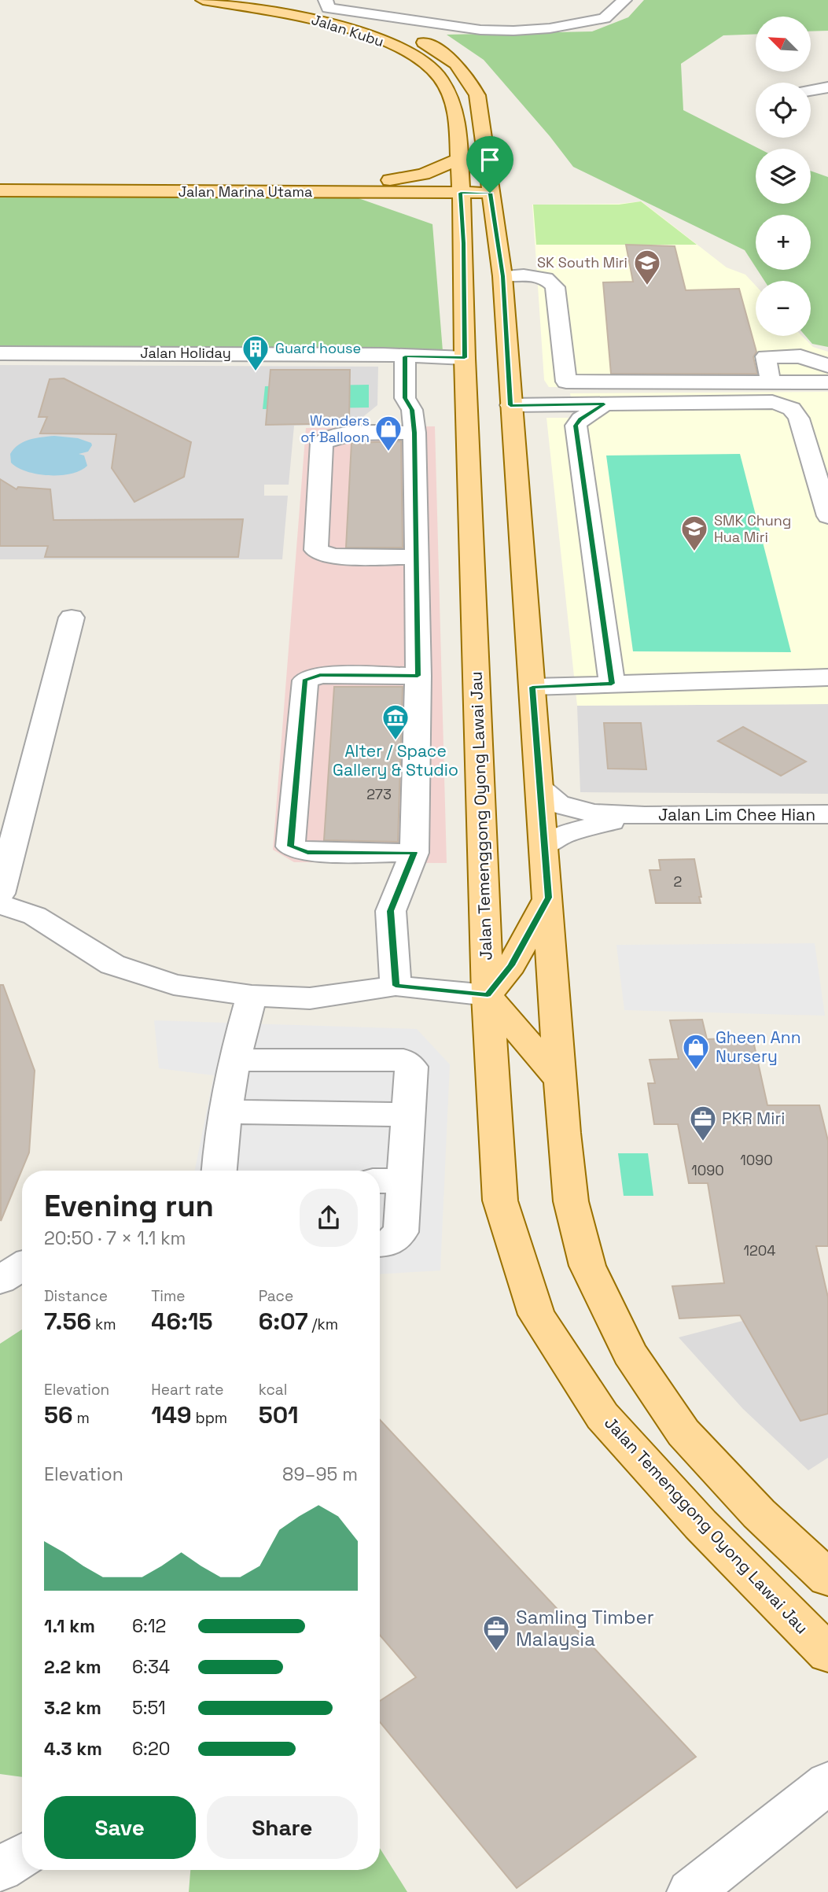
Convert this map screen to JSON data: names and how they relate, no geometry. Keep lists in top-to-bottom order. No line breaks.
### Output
{"streets":{"main road":["Jalan Kubu","Jalan Marina Utama","Jalan Temenggong Oyong Lawai Jau"],"street":["Jalan Holiday","Jalan Lim Chee Hian"]},"crossings":[["Jalan Kubu","Jalan Marina Utama"],["Jalan Kubu","Jalan Temenggong Oyong Lawai Jau"],["Jalan Marina Utama","Jalan Temenggong Oyong Lawai Jau"],["Jalan Holiday","Jalan Temenggong Oyong Lawai Jau"]],"places":{"school or university":["SK South Miri","SMK Chung Hua Miri"],"building":["Guard house"],"shop":["Wonders of Balloon","Gheen Ann Nursery"],"museum":["Alter / Space Gallery & Studio"],"office":["PKR Miri","Samling Timber Malaysia"]},"house_numbers":["273","2","1090","1090","1204"],"north":"top left","page":{"map_buttons":["+","−"],"heading":["Evening run","20:50 · 7 × 1.1 km"],"stats":[["Distance","7.56 km"],["Time","46:15"],["Pace","6:07 /km"],["Elevation","56 m"],["Heart rate","149 bpm"],["kcal","501"]],"chart":["Elevation","89–95 m"],"list":[{"name":"1.1 km","note":"6:12"},{"name":"2.2 km","note":"6:34"},{"name":"3.2 km","note":"5:51"},{"name":"4.3 km","note":"6:20"}],"buttons":["Save","Share"]}}
